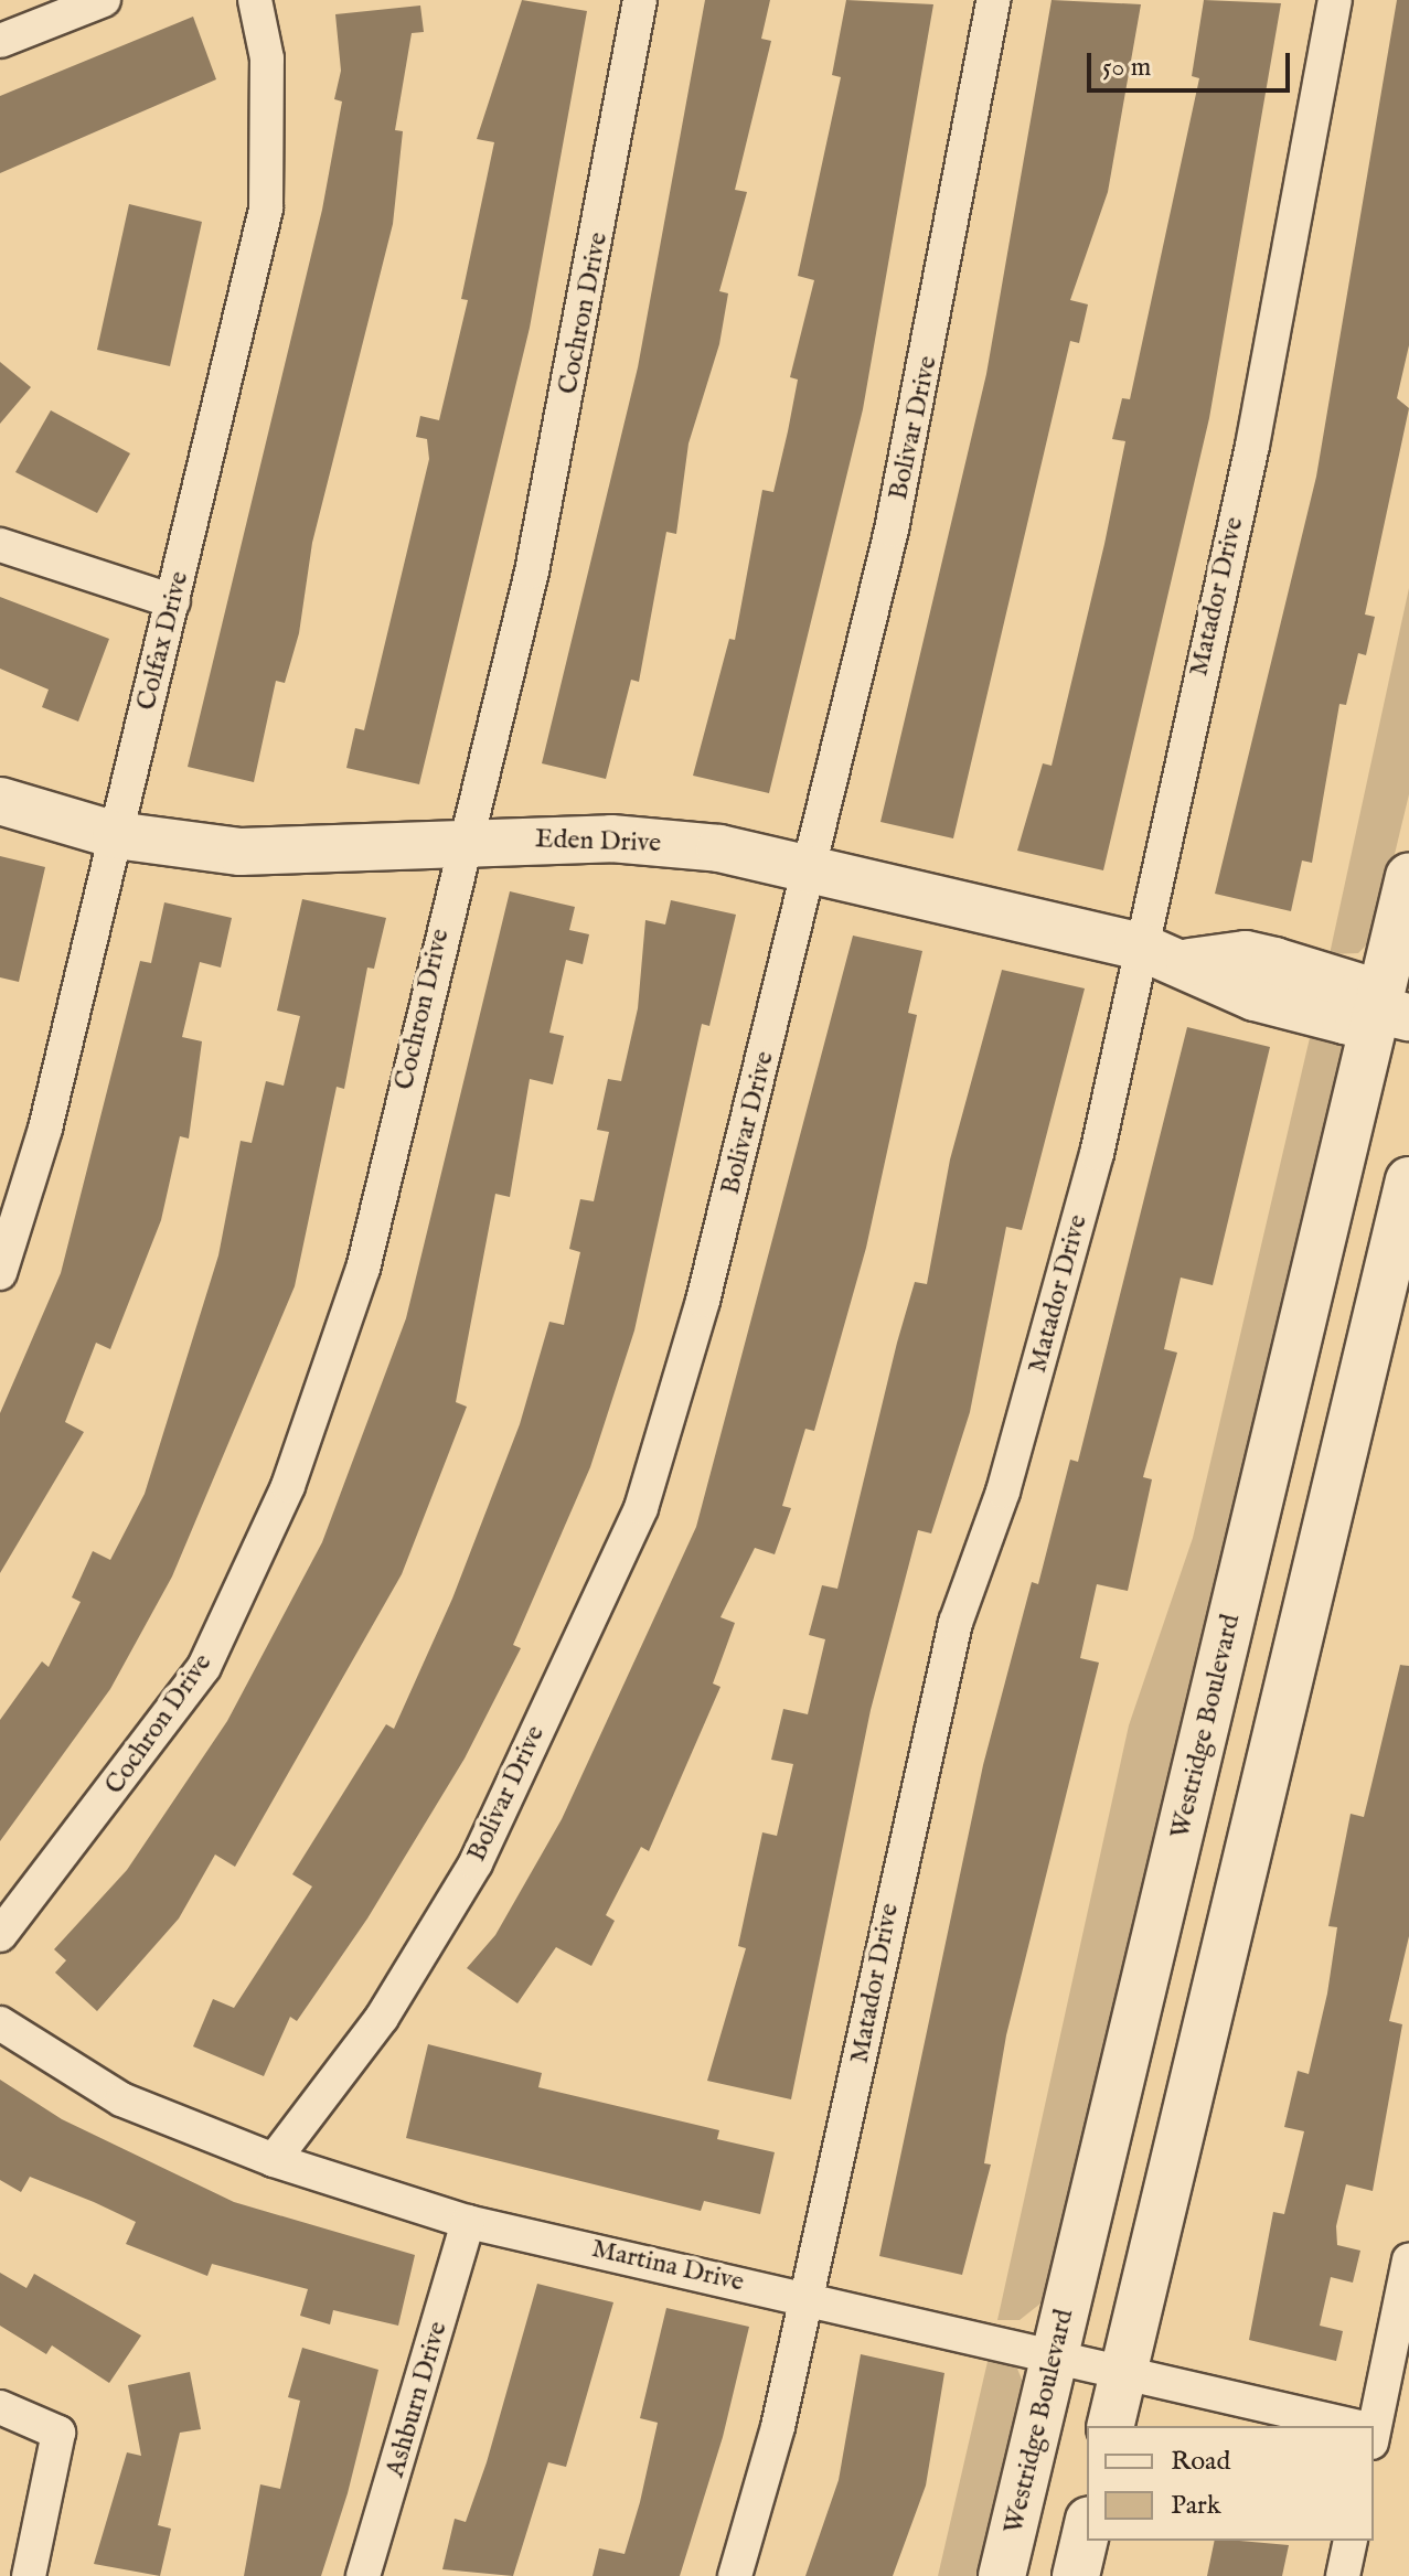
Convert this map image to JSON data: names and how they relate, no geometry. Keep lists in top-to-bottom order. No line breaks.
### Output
{"streets":{"main road":["Eden Drive","Westridge Boulevard"],"street":["Cochron Drive","Bolivar Drive","Matador Drive","Colfax Drive","Martina Drive","Ashburn Drive"]},"crossings":[["Cochron Drive","Eden Drive"],["Bolivar Drive","Eden Drive"],["Bolivar Drive","Martina Drive"],["Matador Drive","Eden Drive"],["Matador Drive","Martina Drive"],["Colfax Drive","Eden Drive"],["Eden Drive","Westridge Boulevard"],["Westridge Boulevard","Martina Drive"],["Martina Drive","Ashburn Drive"]],"legend":["Road","Park"],"scale_bar":"50 m"}
